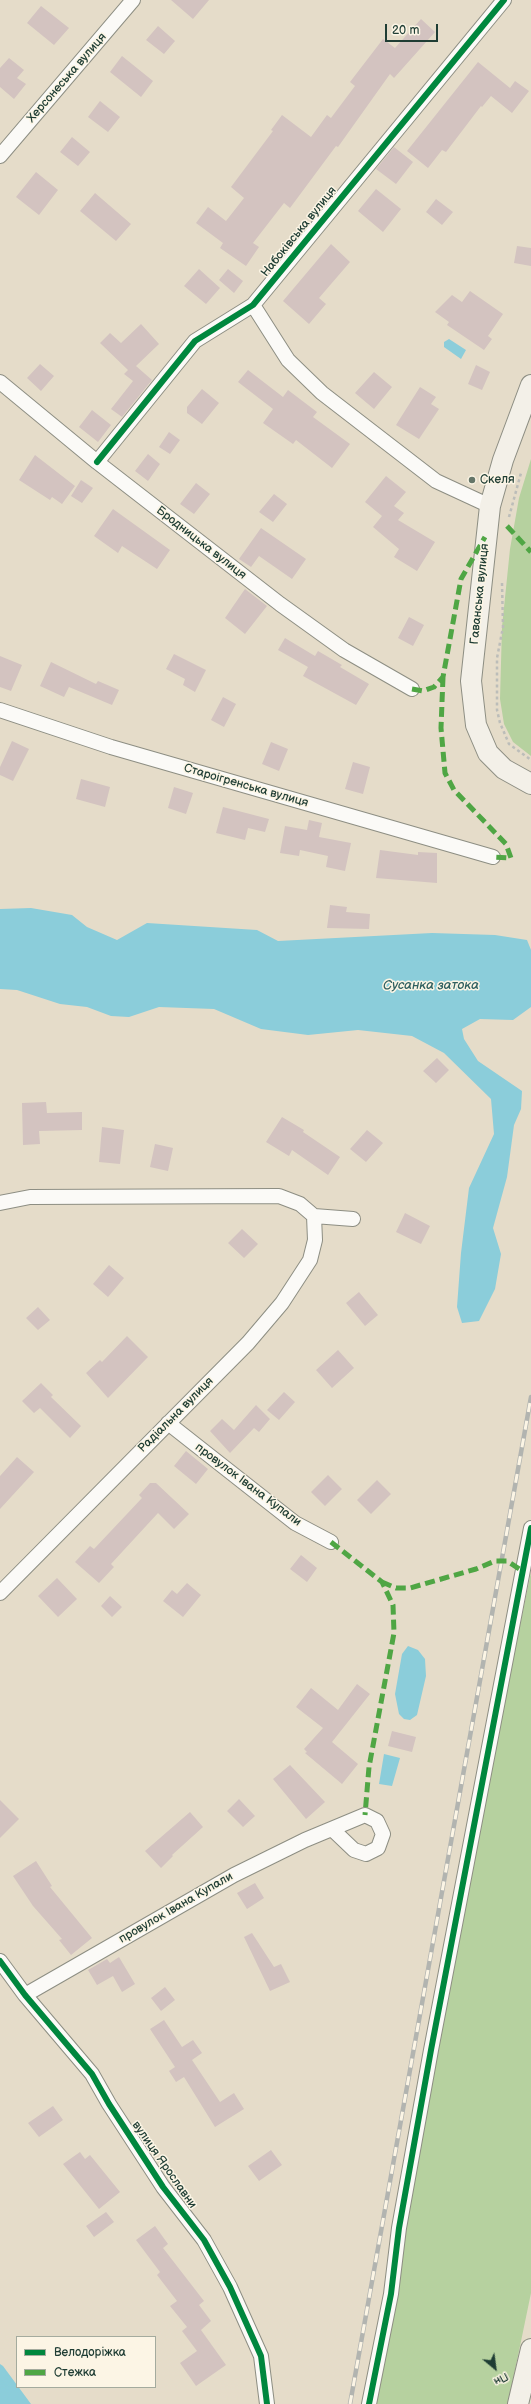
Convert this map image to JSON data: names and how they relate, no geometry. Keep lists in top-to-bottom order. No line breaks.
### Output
{"streets":{"street":["Херсонеська вулиця","Набоківська вулиця","Бродницька вулиця","Гаванська вулиця","Староігренська вулиця","Радіальна вулиця","провулок Івана Купали","вулиця Ярославни"]},"crossings":[["Набоківська вулиця","Бродницька вулиця"],["Радіальна вулиця","провулок Івана Купали"],["провулок Івана Купали","вулиця Ярославни"]],"water":["Сусанка затока"],"places":["Скеля"],"legend":["Велодоріжка","Стежка"],"scale_bar":"20 m","north":"bottom right"}
